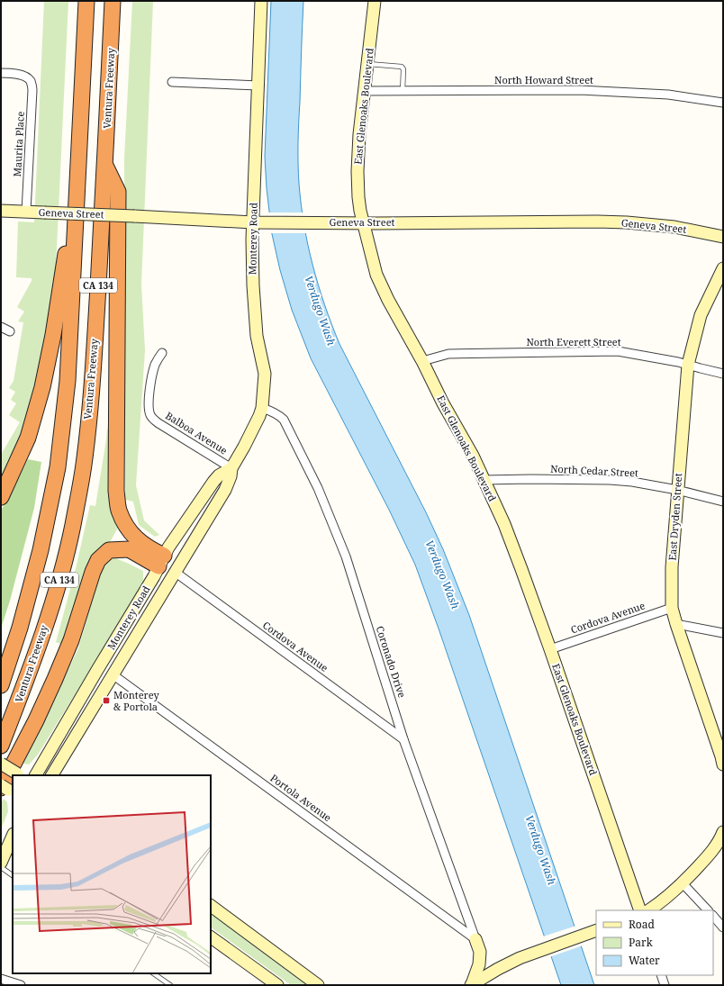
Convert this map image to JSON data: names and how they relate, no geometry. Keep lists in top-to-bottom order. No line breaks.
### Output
{"streets":{"highway":["Ventura Freeway","CA 134"],"street":["North Howard Street","East Glenoaks Boulevard","Maurita Place","Geneva Street","Monterey Road","North Everett Street","Balboa Avenue","North Cedar Street","East Dryden Street","Cordova Avenue","Coronado Drive","Portola Avenue"]},"crossings":[["North Howard Street","East Glenoaks Boulevard"],["East Glenoaks Boulevard","Geneva Street"],["East Glenoaks Boulevard","North Everett Street"],["East Glenoaks Boulevard","North Cedar Street"],["East Glenoaks Boulevard","Cordova Avenue"],["Maurita Place","Geneva Street"],["Geneva Street","Monterey Road"],["Monterey Road","Balboa Avenue"],["Monterey Road","Cordova Avenue"],["Monterey Road","Coronado Drive"],["Monterey Road","Portola Avenue"],["North Everett Street","East Dryden Street"],["North Cedar Street","East Dryden Street"],["East Dryden Street","Cordova Avenue"],["Cordova Avenue","Coronado Drive"],["Coronado Drive","Portola Avenue"]],"water":["Verdugo Wash"],"places":{"transit":["Monterey & Portola"]},"legend":["Road","Park","Water"]}
